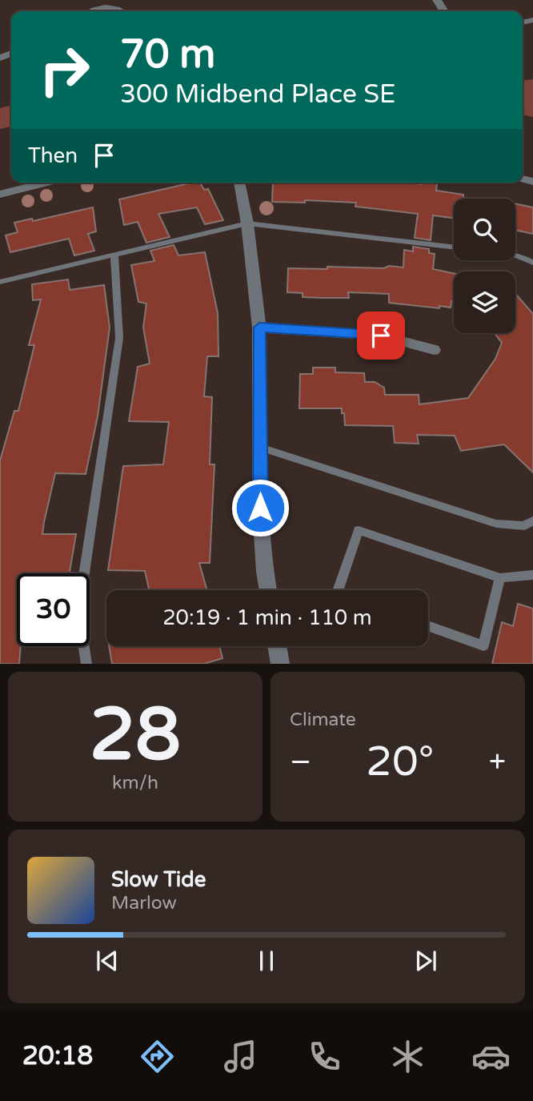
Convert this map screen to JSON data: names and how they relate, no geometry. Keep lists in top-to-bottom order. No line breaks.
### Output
{"page":{"turn":["70 m","300 Midbend Place SE"],"then":"Then","limit":"30","trip":"20:19 · 1 min · 110 m","tile":[["28","km/h"],"Climate"],"heat":["−","20°","+"],"song":["Slow Tide","Marlow"],"tabs":"20:18"}}
